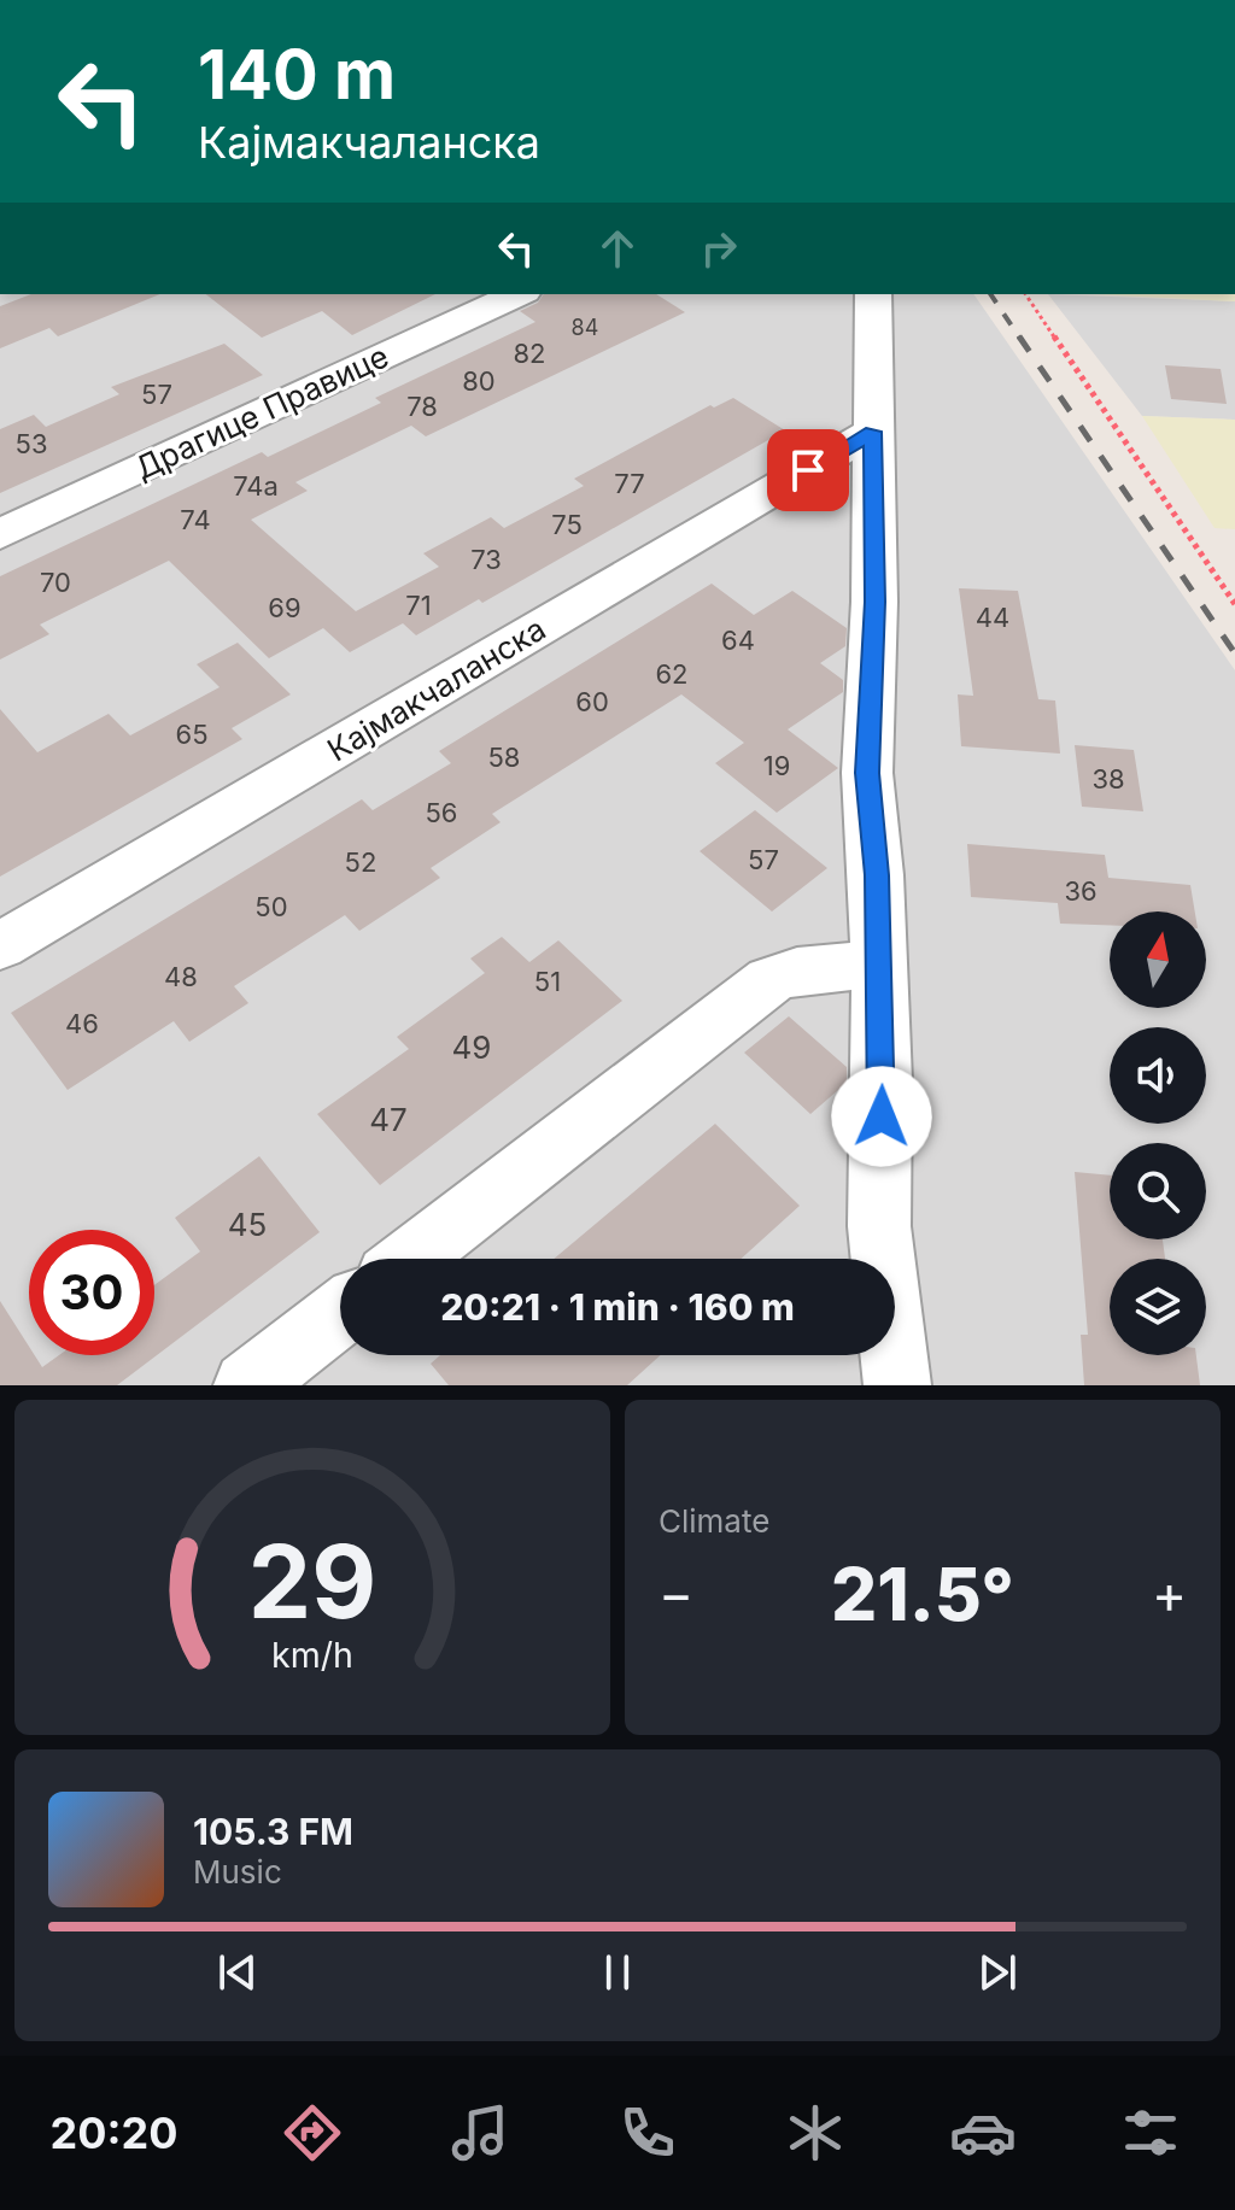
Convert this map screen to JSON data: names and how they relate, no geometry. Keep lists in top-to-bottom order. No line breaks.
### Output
{"streets":{"street":["Драгице Правице","Кајмакчаланска"]},"house_numbers":["84","82","80","57","78","53","77","74a","74","75","73","70","71","69","44","64","62","60","65","58","19","38","56","57","52","36","50","48","51","46","49","47","45"],"north":"top","page":{"turn":["140 m","Кајмакчаланска"],"limit":"30","trip":"20:21 · 1 min · 160 m","tile":"Climate","heat":["−","21.5°","+"],"song":["105.3 FM","Music"],"tabs":"20:20","gauge":["29","km/h"]}}
